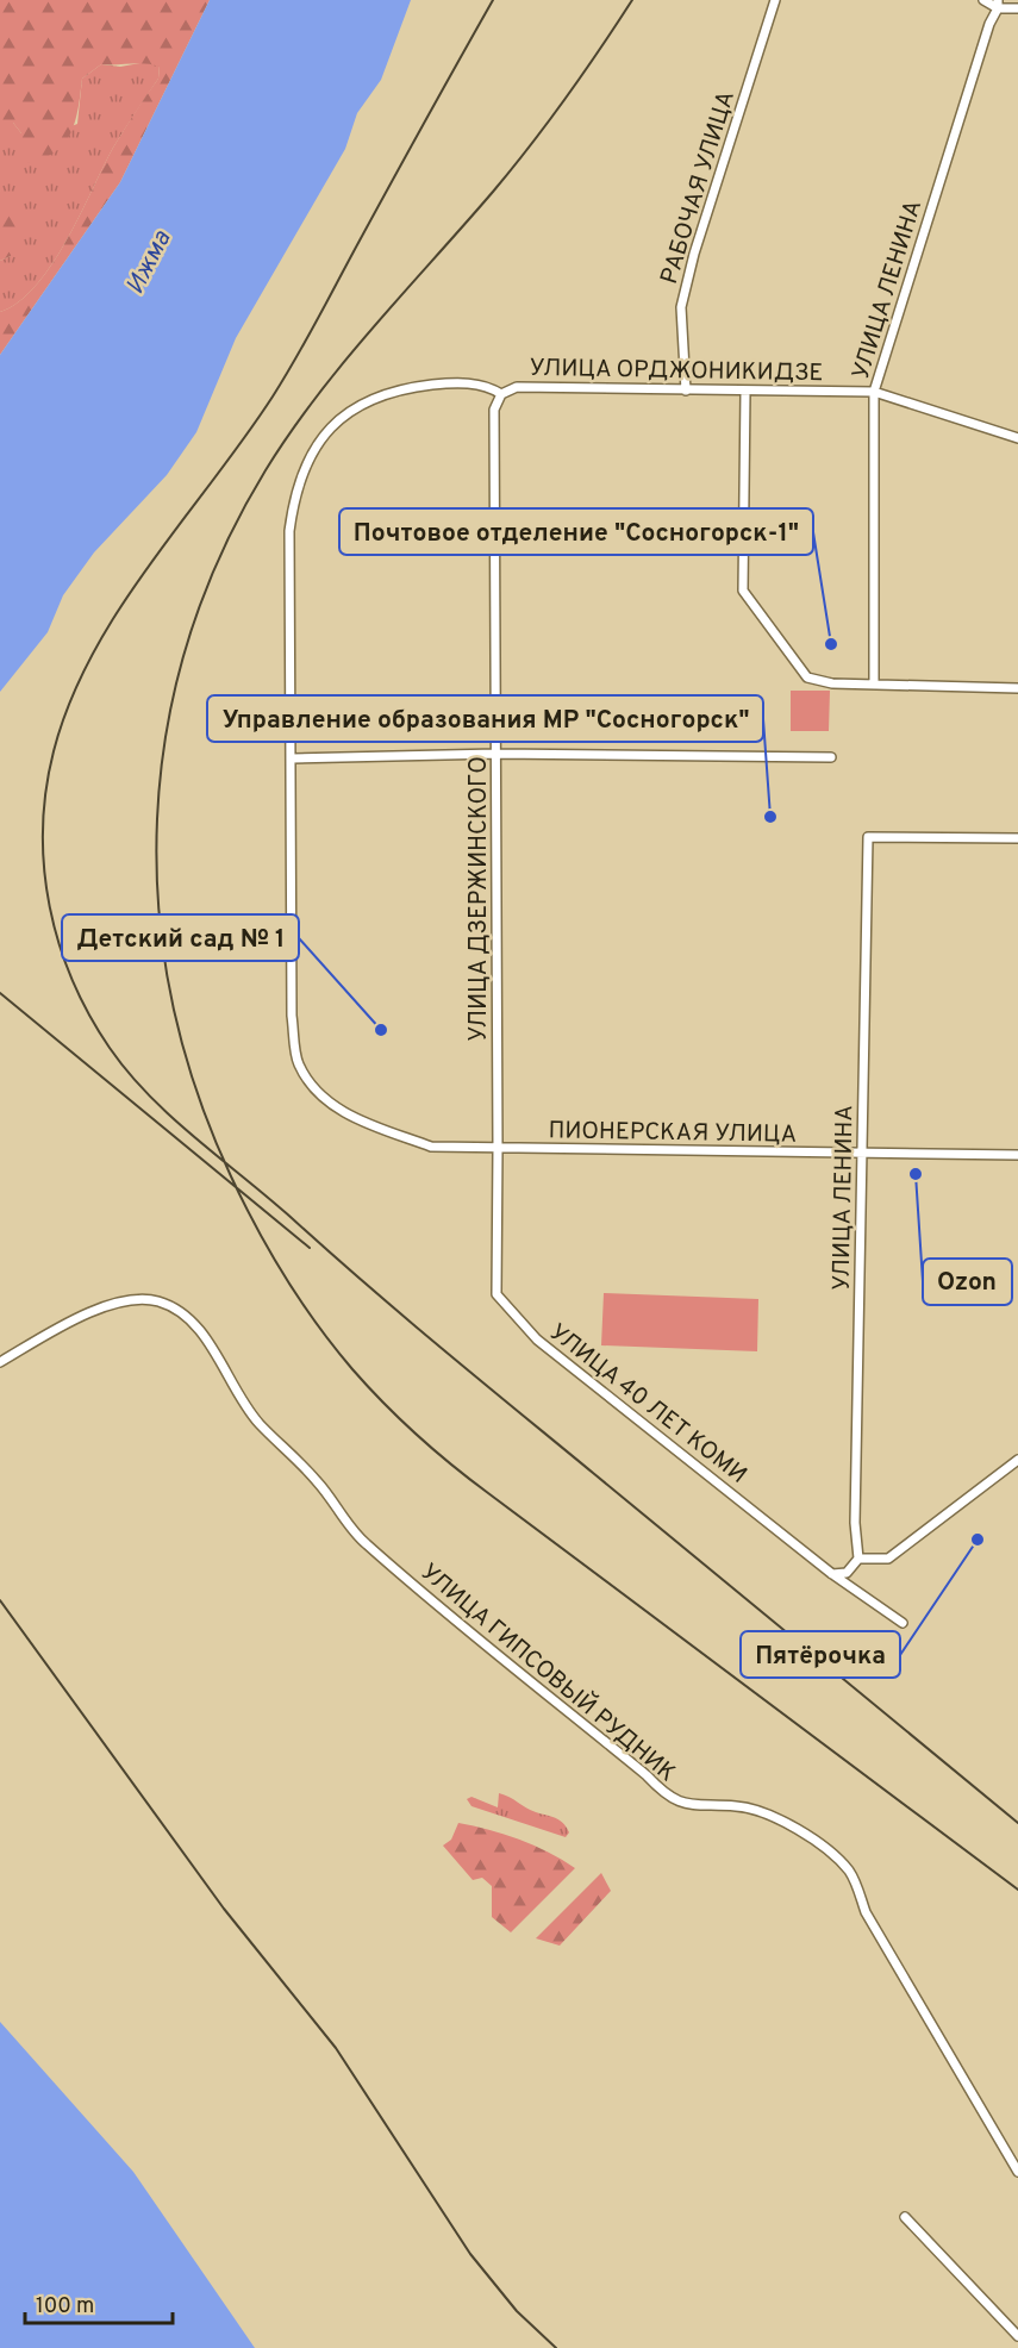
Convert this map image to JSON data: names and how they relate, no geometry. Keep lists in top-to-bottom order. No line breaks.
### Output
{"streets":{"street":["РАБОЧАЯ УЛИЦА","УЛИЦА ЛЕНИНА","УЛИЦА ОРДЖОНИКИДЗЕ","УЛИЦА ДЗЕРЖИНСКОГО","ПИОНЕРСКАЯ УЛИЦА","УЛИЦА 40 ЛЕТ КОМИ","УЛИЦА ГИПСОВЫЙ РУДНИК"]},"crossings":[["РАБОЧАЯ УЛИЦА","УЛИЦА ОРДЖОНИКИДЗЕ"],["УЛИЦА ЛЕНИНА","УЛИЦА ОРДЖОНИКИДЗЕ"],["УЛИЦА ЛЕНИНА","ПИОНЕРСКАЯ УЛИЦА"],["УЛИЦА ОРДЖОНИКИДЗЕ","УЛИЦА ДЗЕРЖИНСКОГО"],["УЛИЦА ОРДЖОНИКИДЗЕ","ПИОНЕРСКАЯ УЛИЦА"],["УЛИЦА ДЗЕРЖИНСКОГО","ПИОНЕРСКАЯ УЛИЦА"],["УЛИЦА ДЗЕРЖИНСКОГО","УЛИЦА 40 ЛЕТ КОМИ"],["ПИОНЕРСКАЯ УЛИЦА","УЛИЦА 40 ЛЕТ КОМИ"]],"water":["Ижма"],"places":["Почтовое отделение \"Сосногорск-1\"","Управление образования МР \"Сосногорск\"","Детский сад № 1","Ozon","Пятёрочка"],"scale_bar":"100 m"}
